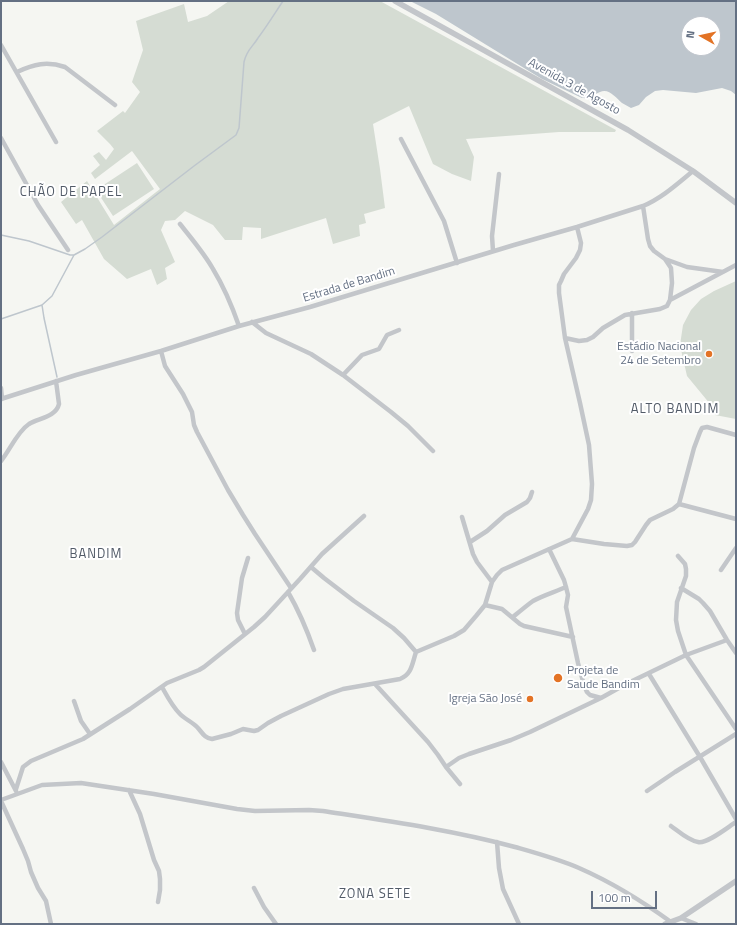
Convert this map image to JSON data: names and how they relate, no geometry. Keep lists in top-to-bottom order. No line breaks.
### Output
{"streets":{"street":["Avenida 3 de Agosto","Estrada de Bandim"]},"crossings":[["Avenida 3 de Agosto","Estrada de Bandim"]],"districts":["CHÃO DE PAPEL","ALTO BANDIM","BANDIM","ZONA SETE"],"places":["Estádio Nacional 24 de Setembro","Projeta de Saude Bandim","Igreja São José"],"scale_bar":"100 m","north":"left"}
